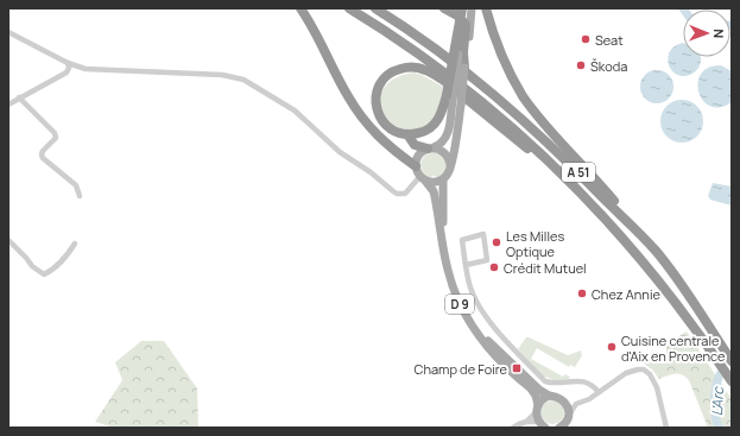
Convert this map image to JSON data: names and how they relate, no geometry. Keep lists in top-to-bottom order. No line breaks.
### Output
{"streets":{"highway":["A 51"],"main road":["D 9"]},"water":["L'Arc"],"places":{"other":["Seat","Škoda","Les Milles Optique","Crédit Mutuel","Chez Annie","Cuisine centrale d'Aix en Provence"],"transit":["Champ de Foire"]},"north":"right"}
